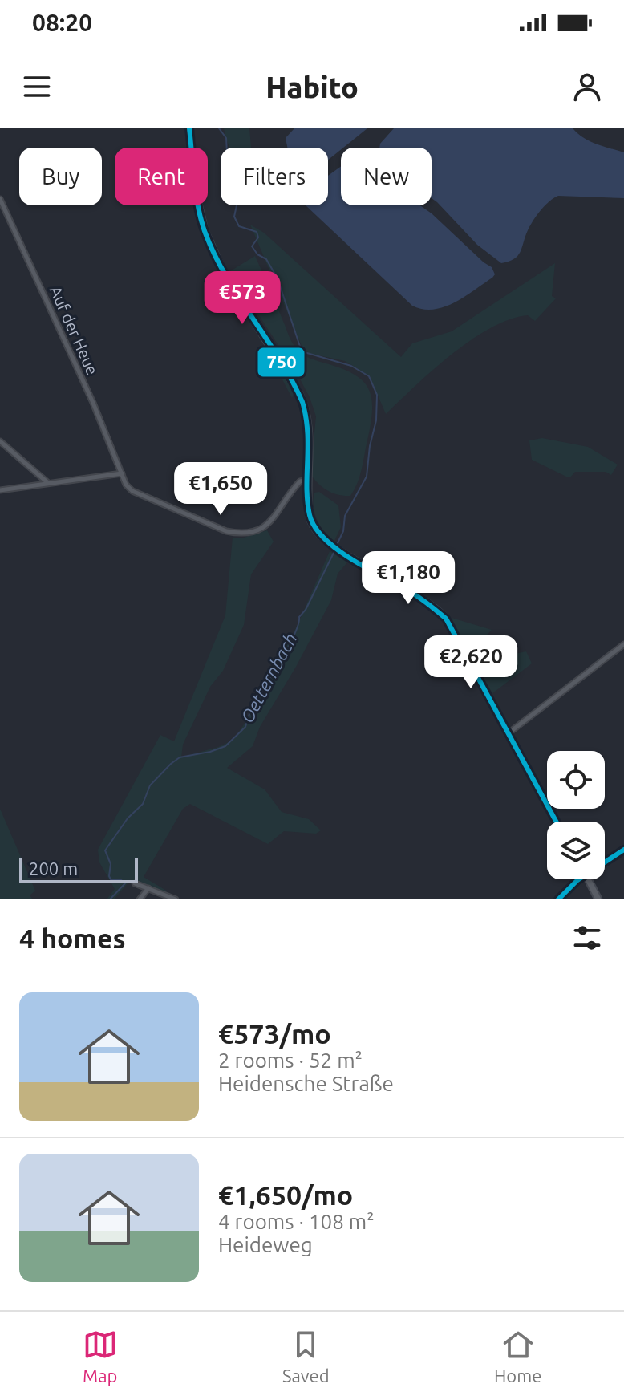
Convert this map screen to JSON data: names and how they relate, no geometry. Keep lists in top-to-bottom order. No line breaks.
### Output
{"streets":{"street":["Auf der Heue"]},"water":["Oetternbach"],"lines":["transit line 750"],"scale_bar":"200 m","page":{"status":"08:20","header":"Habito","chip":["Buy","Rent","Filters","New"],"price":["€573","€1,650","€1,180","€2,620"],"scale":"200 m","heading":"4 homes","list":[{"name":"€573/mo","note":"2 rooms · 52 m² · Heidensche Straße"},{"name":"€1,650/mo","note":"4 rooms · 108 m² · Heideweg"}],"tabs":["Map","Saved","Home"]}}
